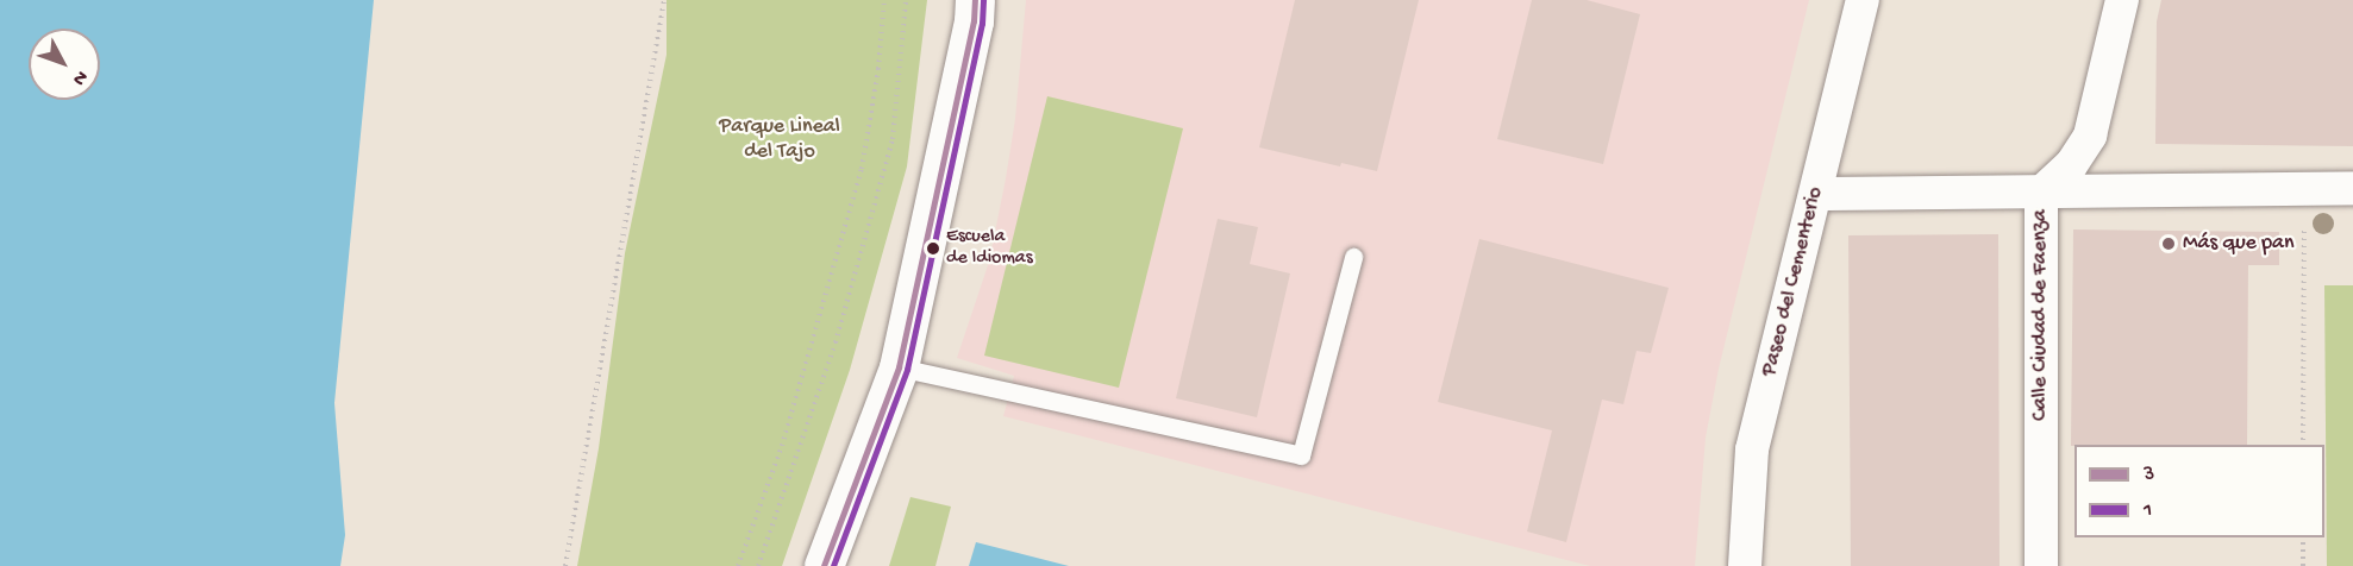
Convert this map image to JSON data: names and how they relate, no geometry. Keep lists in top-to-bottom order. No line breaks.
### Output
{"streets":{"street":["Paseo del Cementerio","Calle Ciudad de Faenza"]},"parks":["Parque Lineal del Tajo"],"places":["Más que pan","Escuela de Idiomas"],"lines":["transit line 3","transit line 1"],"legend":["3","1"],"north":"bottom right"}
